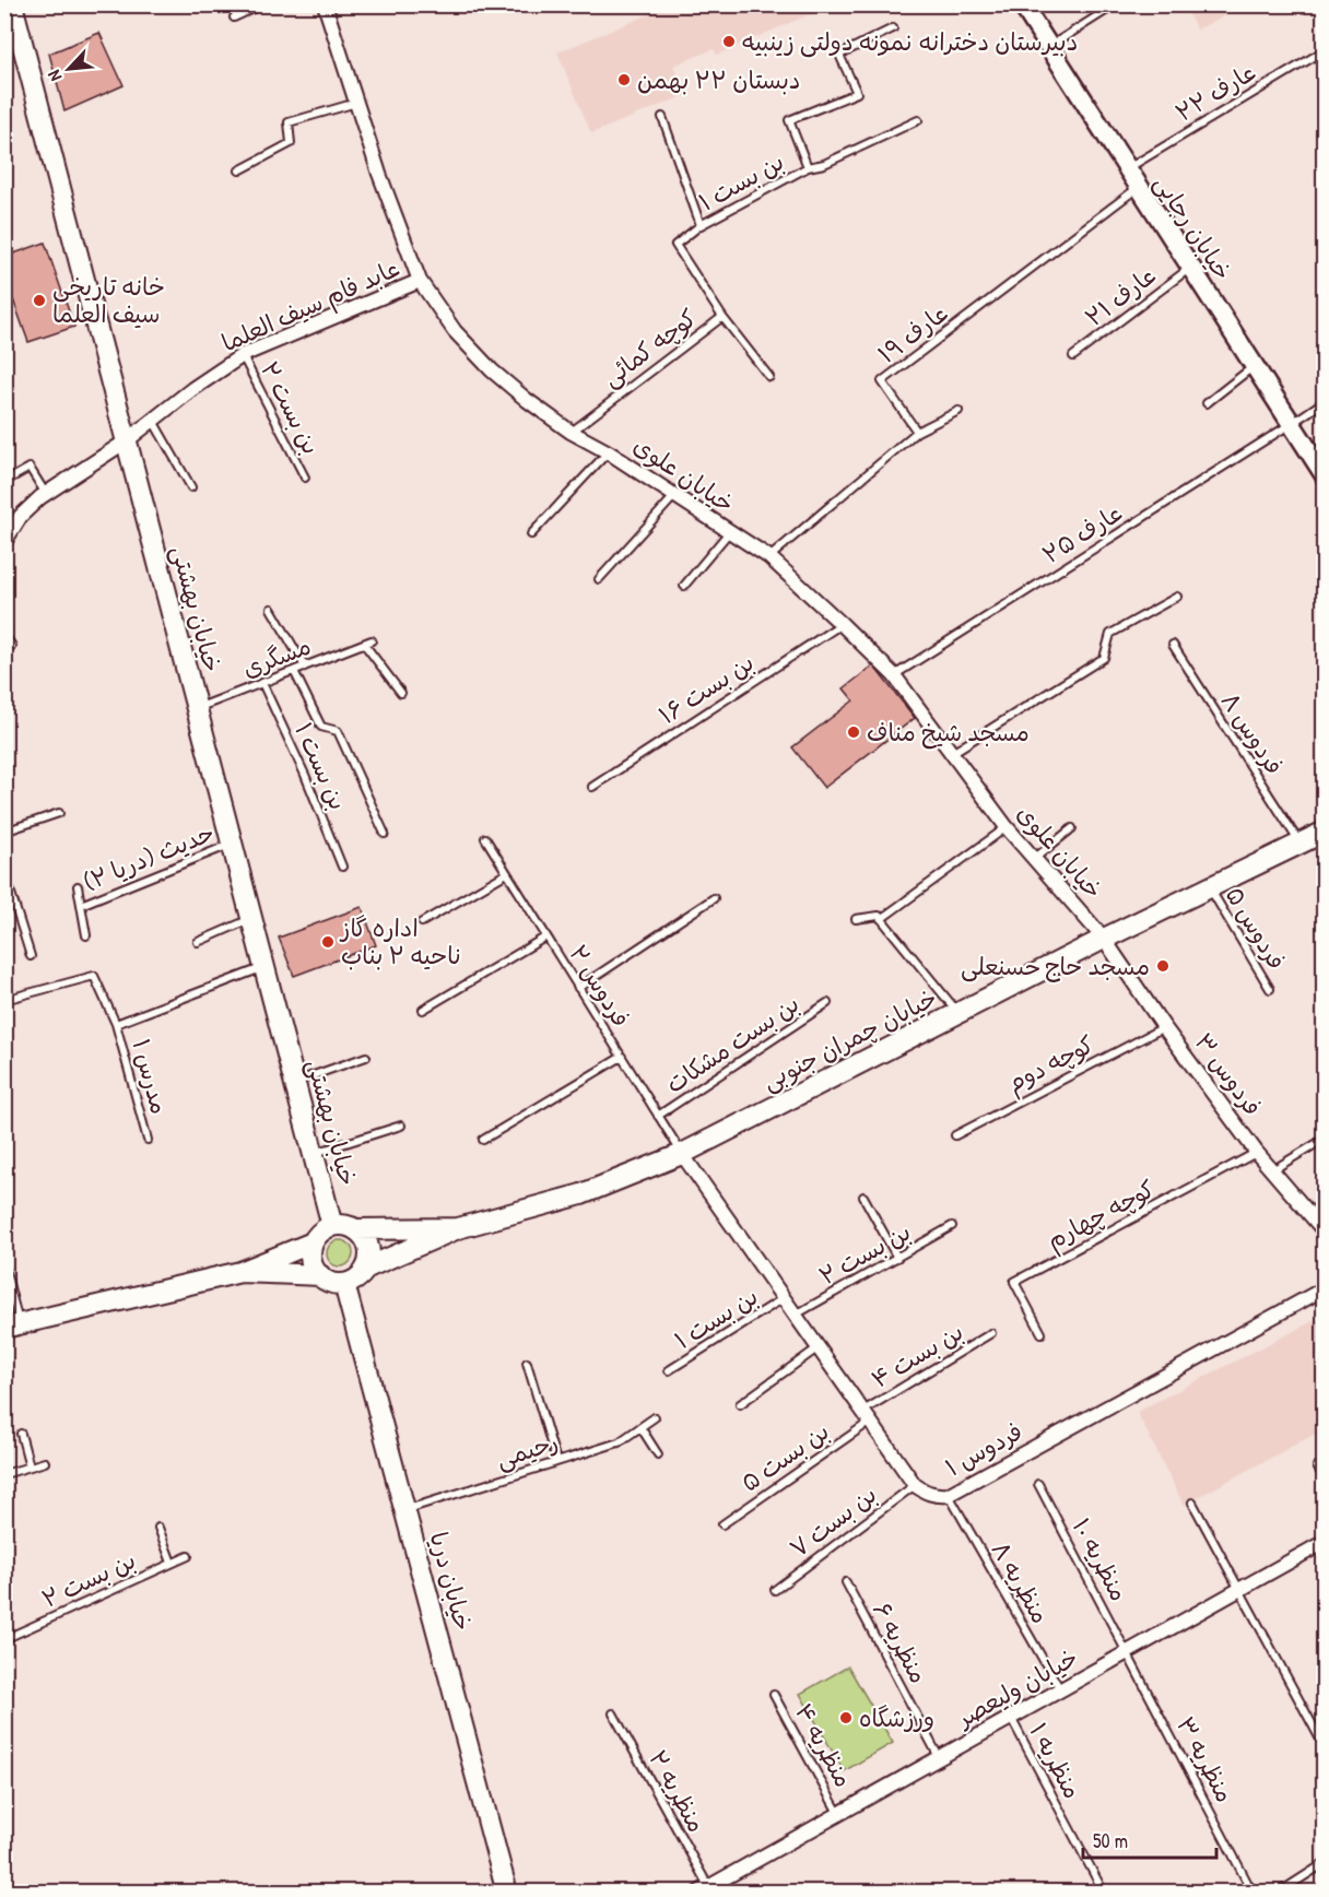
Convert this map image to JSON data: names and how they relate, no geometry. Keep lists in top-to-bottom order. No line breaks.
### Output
{"streets":{"main road":["خیابان بهشتی","خیابان چمران جنوبی","خیابان دریا"],"street":["خیابان رجایی","عابد فام سیف العلما","خیابان علوی","فردوس ۳","فردوس ۱","خیابان ولیعصر"],"lane":["عارف ۲۲","بن بست ۱","عارف ۲۱","عارف ۱۹","کوچه کمائی","بن بست ۲","عارف ۲۵","مسگری","بن بست ۱۶","فردوس ۸","حدیث (دریا ۲)","فردوس ۵","فردوس ۲","بن بست مشکات","کوچه دوم","مدرس ۱","کوچه چهارم","بن بست ۴","رحیمی","بن بست ۵","بن بست ۷","منظریه ۱۰","منظریه ۸","منظریه ۶","منظریه ۴","منظریه ۳","منظریه ۱","منظریه ۲"]},"crossings":[["عارف ۲۲","خیابان رجایی"],["بن بست ۱","کوچه کمائی"],["بن بست ۱","مسگری"],["بن بست ۱","فردوس ۱"],["خیابان رجایی","عارف ۲۱"],["خیابان رجایی","عارف ۱۹"],["خیابان رجایی","عارف ۲۵"],["عابد فام سیف العلما","بن بست ۲"],["عابد فام سیف العلما","خیابان علوی"],["عابد فام سیف العلما","خیابان بهشتی"],["کوچه کمائی","خیابان علوی"],["بن بست ۲","فردوس ۱"],["خیابان علوی","عارف ۲۵"],["خیابان علوی","بن بست ۱۶"],["خیابان علوی","خیابان چمران جنوبی"],["خیابان علوی","فردوس ۳"],["خیابان بهشتی","مسگری"],["خیابان بهشتی","حدیث (دریا ۲)"],["خیابان بهشتی","خیابان چمران جنوبی"],["خیابان بهشتی","خیابان دریا"],["فردوس ۸","خیابان چمران جنوبی"],["فردوس ۵","خیابان چمران جنوبی"],["فردوس ۲","خیابان چمران جنوبی"],["فردوس ۲","بن بست مشکات"],["فردوس ۲","فردوس ۱"],["خیابان چمران جنوبی","فردوس ۳"],["خیابان چمران جنوبی","فردوس ۱"],["خیابان چمران جنوبی","خیابان دریا"],["کوچه دوم","فردوس ۳"],["فردوس ۳","کوچه چهارم"],["بن بست ۴","فردوس ۱"],["بن بست ۴","بن بست ۵"],["فردوس ۱","بن بست ۵"],["فردوس ۱","بن بست ۷"],["فردوس ۱","منظریه ۸"],["رحیمی","خیابان دریا"],["منظریه ۱۰","خیابان ولیعصر"],["منظریه ۱۰","منظریه ۳"],["منظریه ۸","خیابان ولیعصر"],["منظریه ۶","خیابان ولیعصر"],["خیابان ولیعصر","منظریه ۴"],["خیابان ولیعصر","منظریه ۳"],["خیابان ولیعصر","منظریه ۱"],["خیابان ولیعصر","منظریه ۲"]],"places":["دبیرستان دخترانه نمونه دولتی زینبیه","دبستان ۲۲ بهمن","خانه تاریخی سیف العلما","مسجد شیخ مناف","اداره گاز ناحیه ۲ بناب","مسجد حاج حسنعلی","ورزشگاه"],"scale_bar":"50 m","north":"bottom left"}
